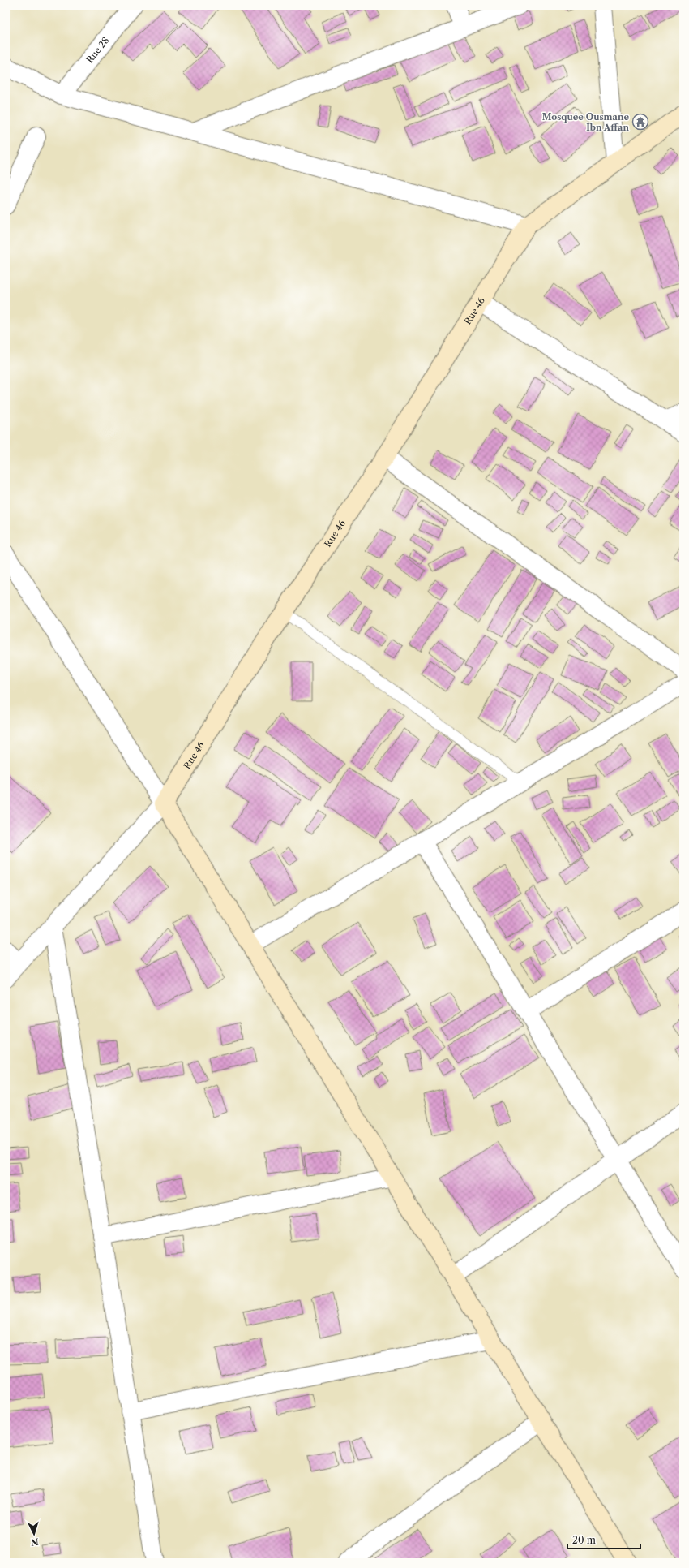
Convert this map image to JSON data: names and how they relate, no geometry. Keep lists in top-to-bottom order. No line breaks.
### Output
{"streets":{"street":["Rue 28","Rue 46"]},"places":{"temple":["Mosquée Ousmane Ibn Affan"]},"scale_bar":"20 m","north":"bottom"}
